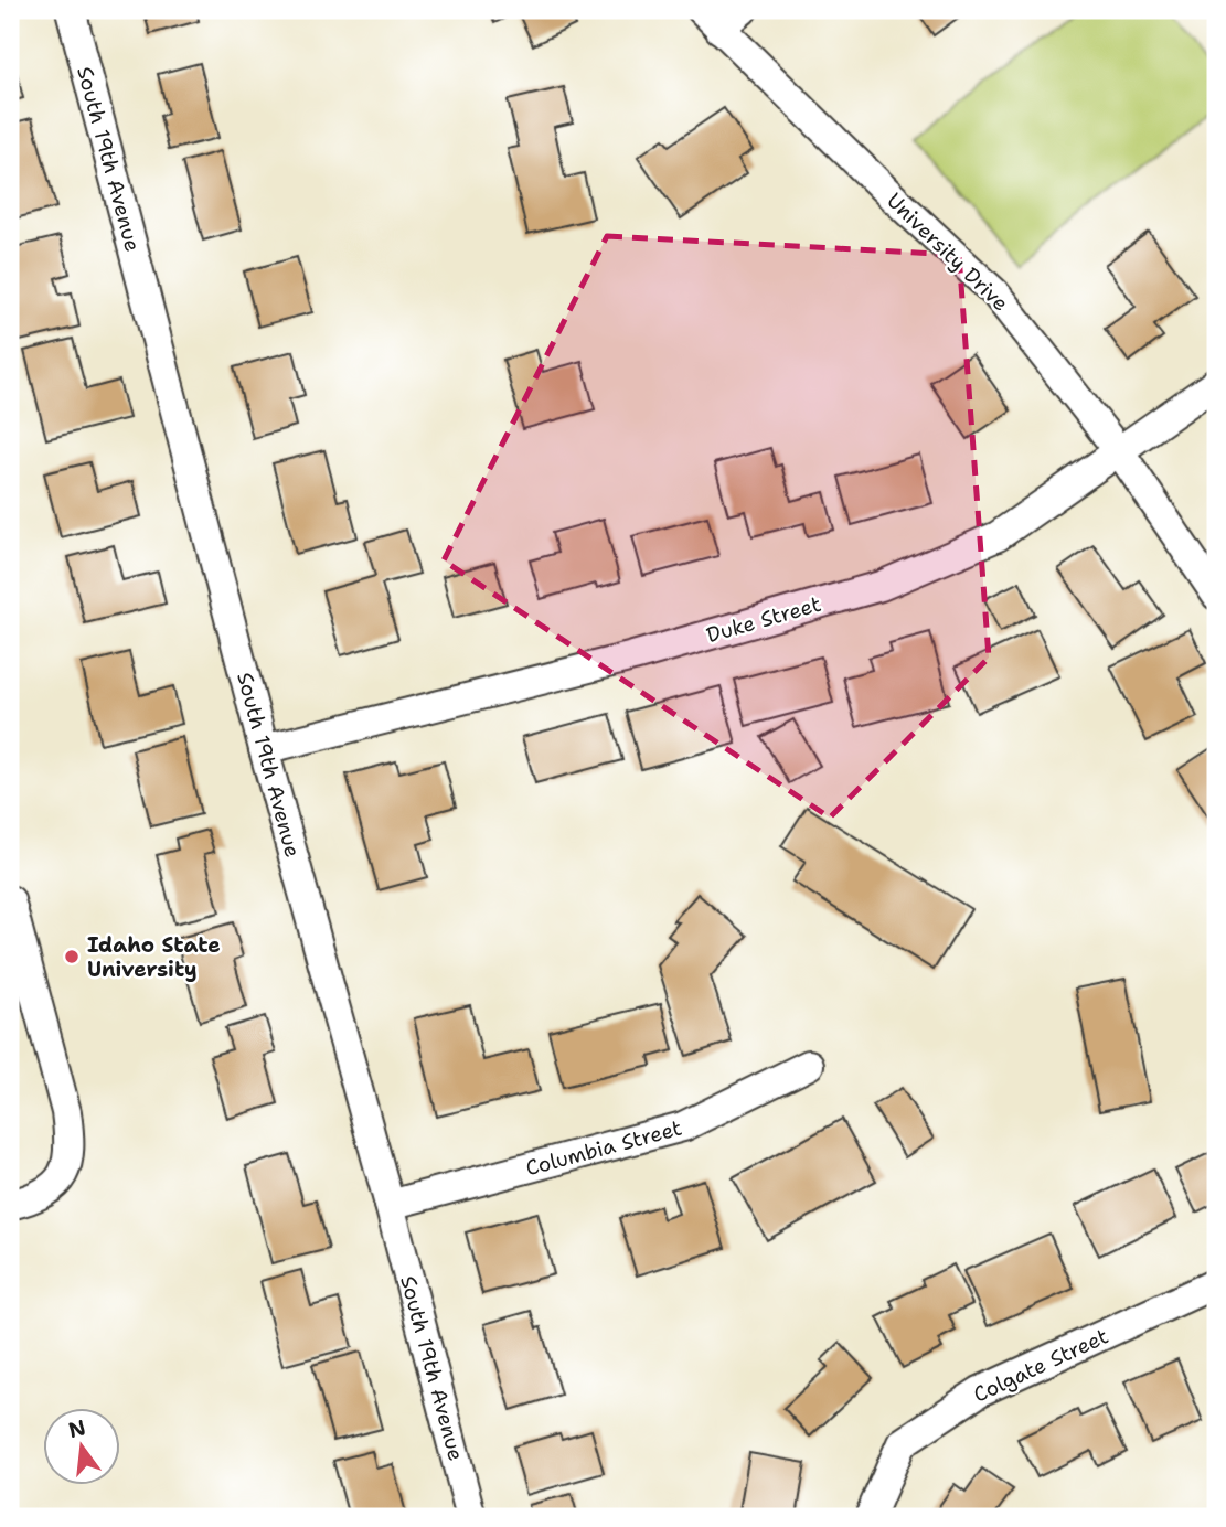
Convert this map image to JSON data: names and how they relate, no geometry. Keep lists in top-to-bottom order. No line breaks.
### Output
{"streets":{"street":["South 19th Avenue","University Drive","Duke Street","Columbia Street","Colgate Street"]},"crossings":[["South 19th Avenue","Duke Street"],["South 19th Avenue","Columbia Street"],["University Drive","Duke Street"]],"places":["Idaho State University"],"north":"top"}
